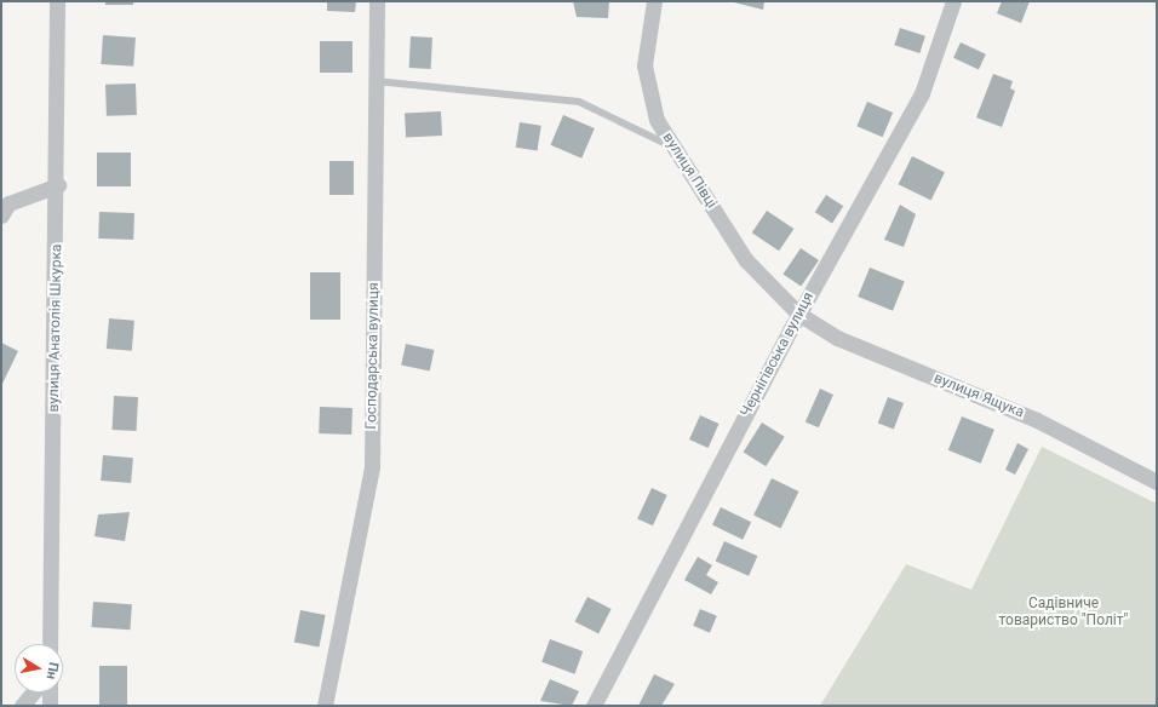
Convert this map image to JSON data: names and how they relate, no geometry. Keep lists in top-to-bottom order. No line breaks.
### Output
{"streets":{"street":["вулиця Півці","вулиця Анатолія Шкурка","Чернігівська вулиця","Господарська вулиця","вулиця Ящука"]},"crossings":[["вулиця Півці","Чернігівська вулиця"],["вулиця Півці","вулиця Ящука"],["Чернігівська вулиця","вулиця Ящука"]],"parks":["Садівниче товариство \"Політ\""],"north":"right"}
